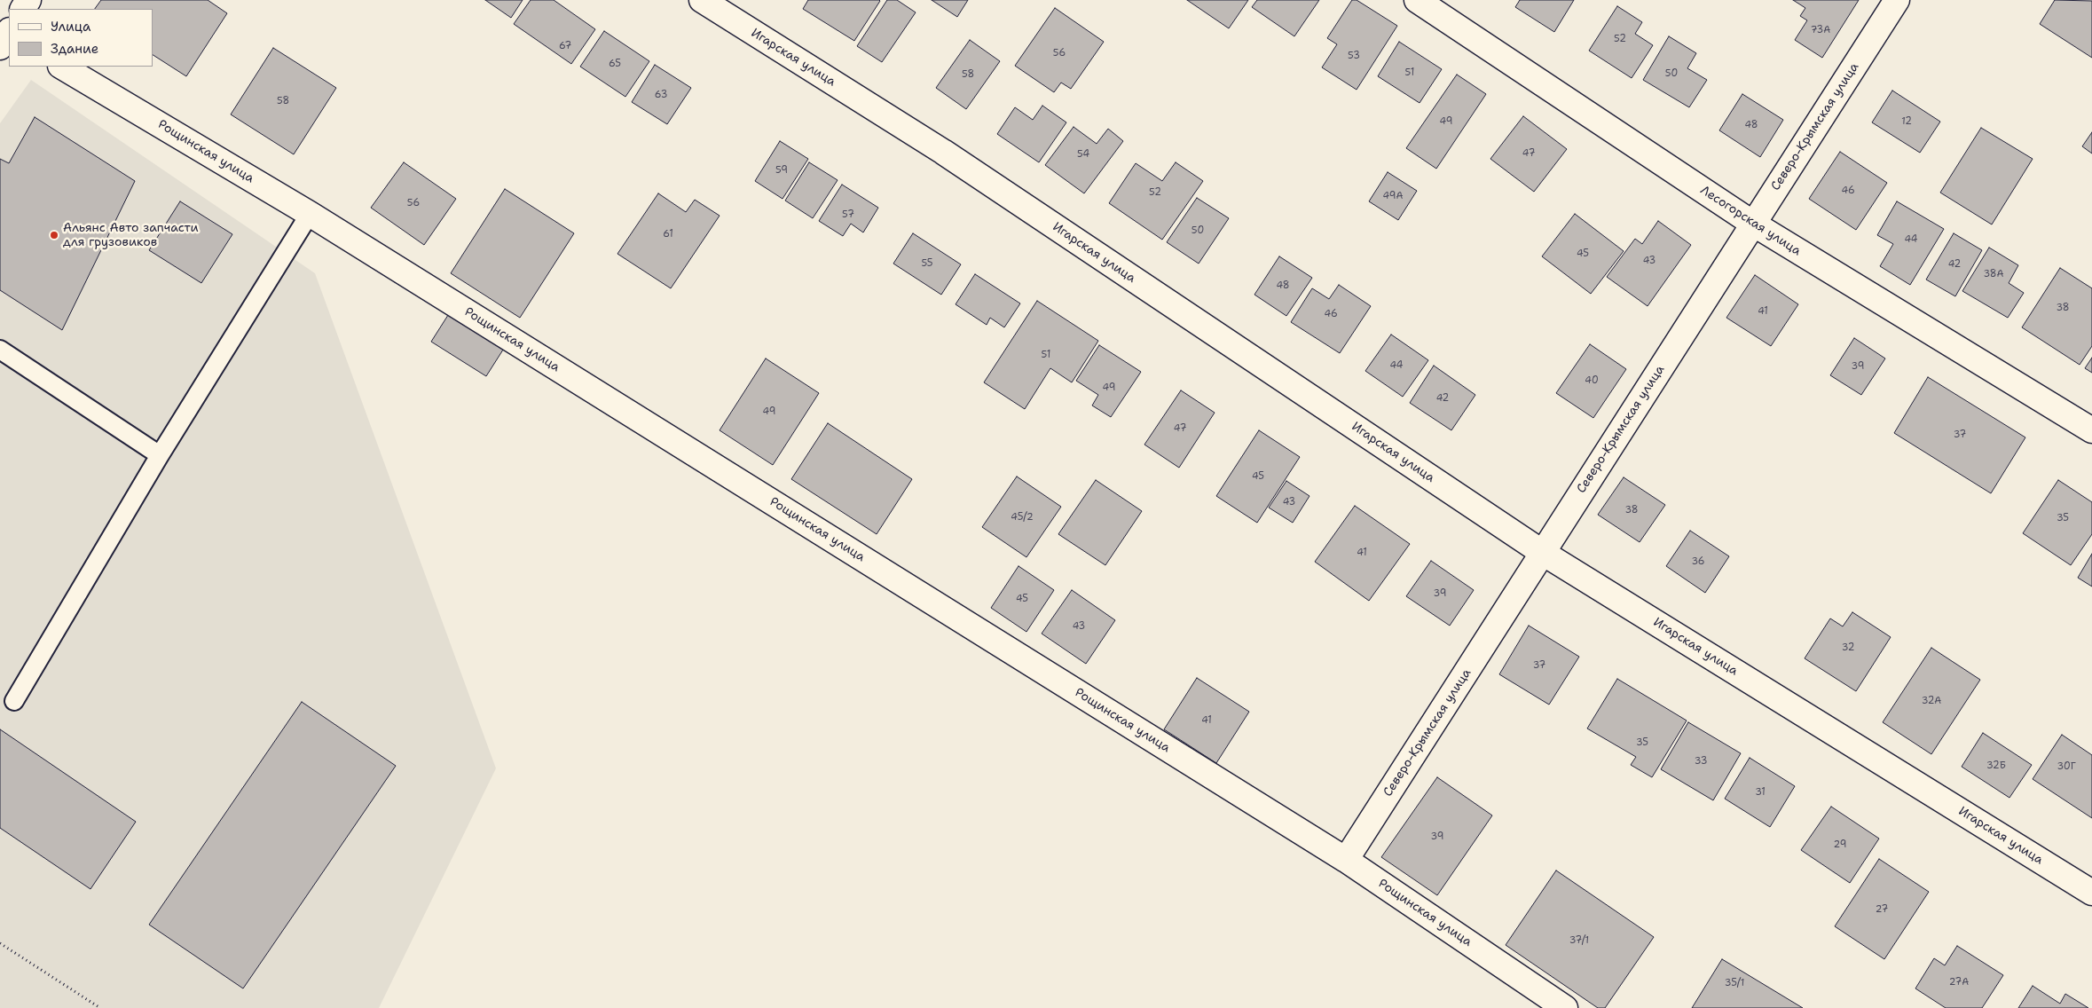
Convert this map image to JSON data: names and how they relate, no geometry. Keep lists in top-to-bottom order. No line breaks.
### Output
{"streets":{"street":["Игарская улица","Северо-Крымская улица","Рощинская улица","Лесогорская улица"]},"crossings":[["Игарская улица","Северо-Крымская улица"],["Северо-Крымская улица","Рощинская улица"],["Северо-Крымская улица","Лесогорская улица"]],"places":["Альянс Авто запчасти для грузовиков"],"house_numbers":["73А","52","67","56","53","65","51","50","58","63","58","49","12","48","47","54","59","46","52","49А","56","57","50","61","44","45","43","55","42","38А","48","38","41","46","51","44","39","40","49","42","49","47","37","45","43","38","45/2","35","41","36","39","45","43","32","37","32А","41","35","33","32Б","30Г","31","39","29","27","37/1","27А","35/1"],"legend":["Улица","Здание"]}
